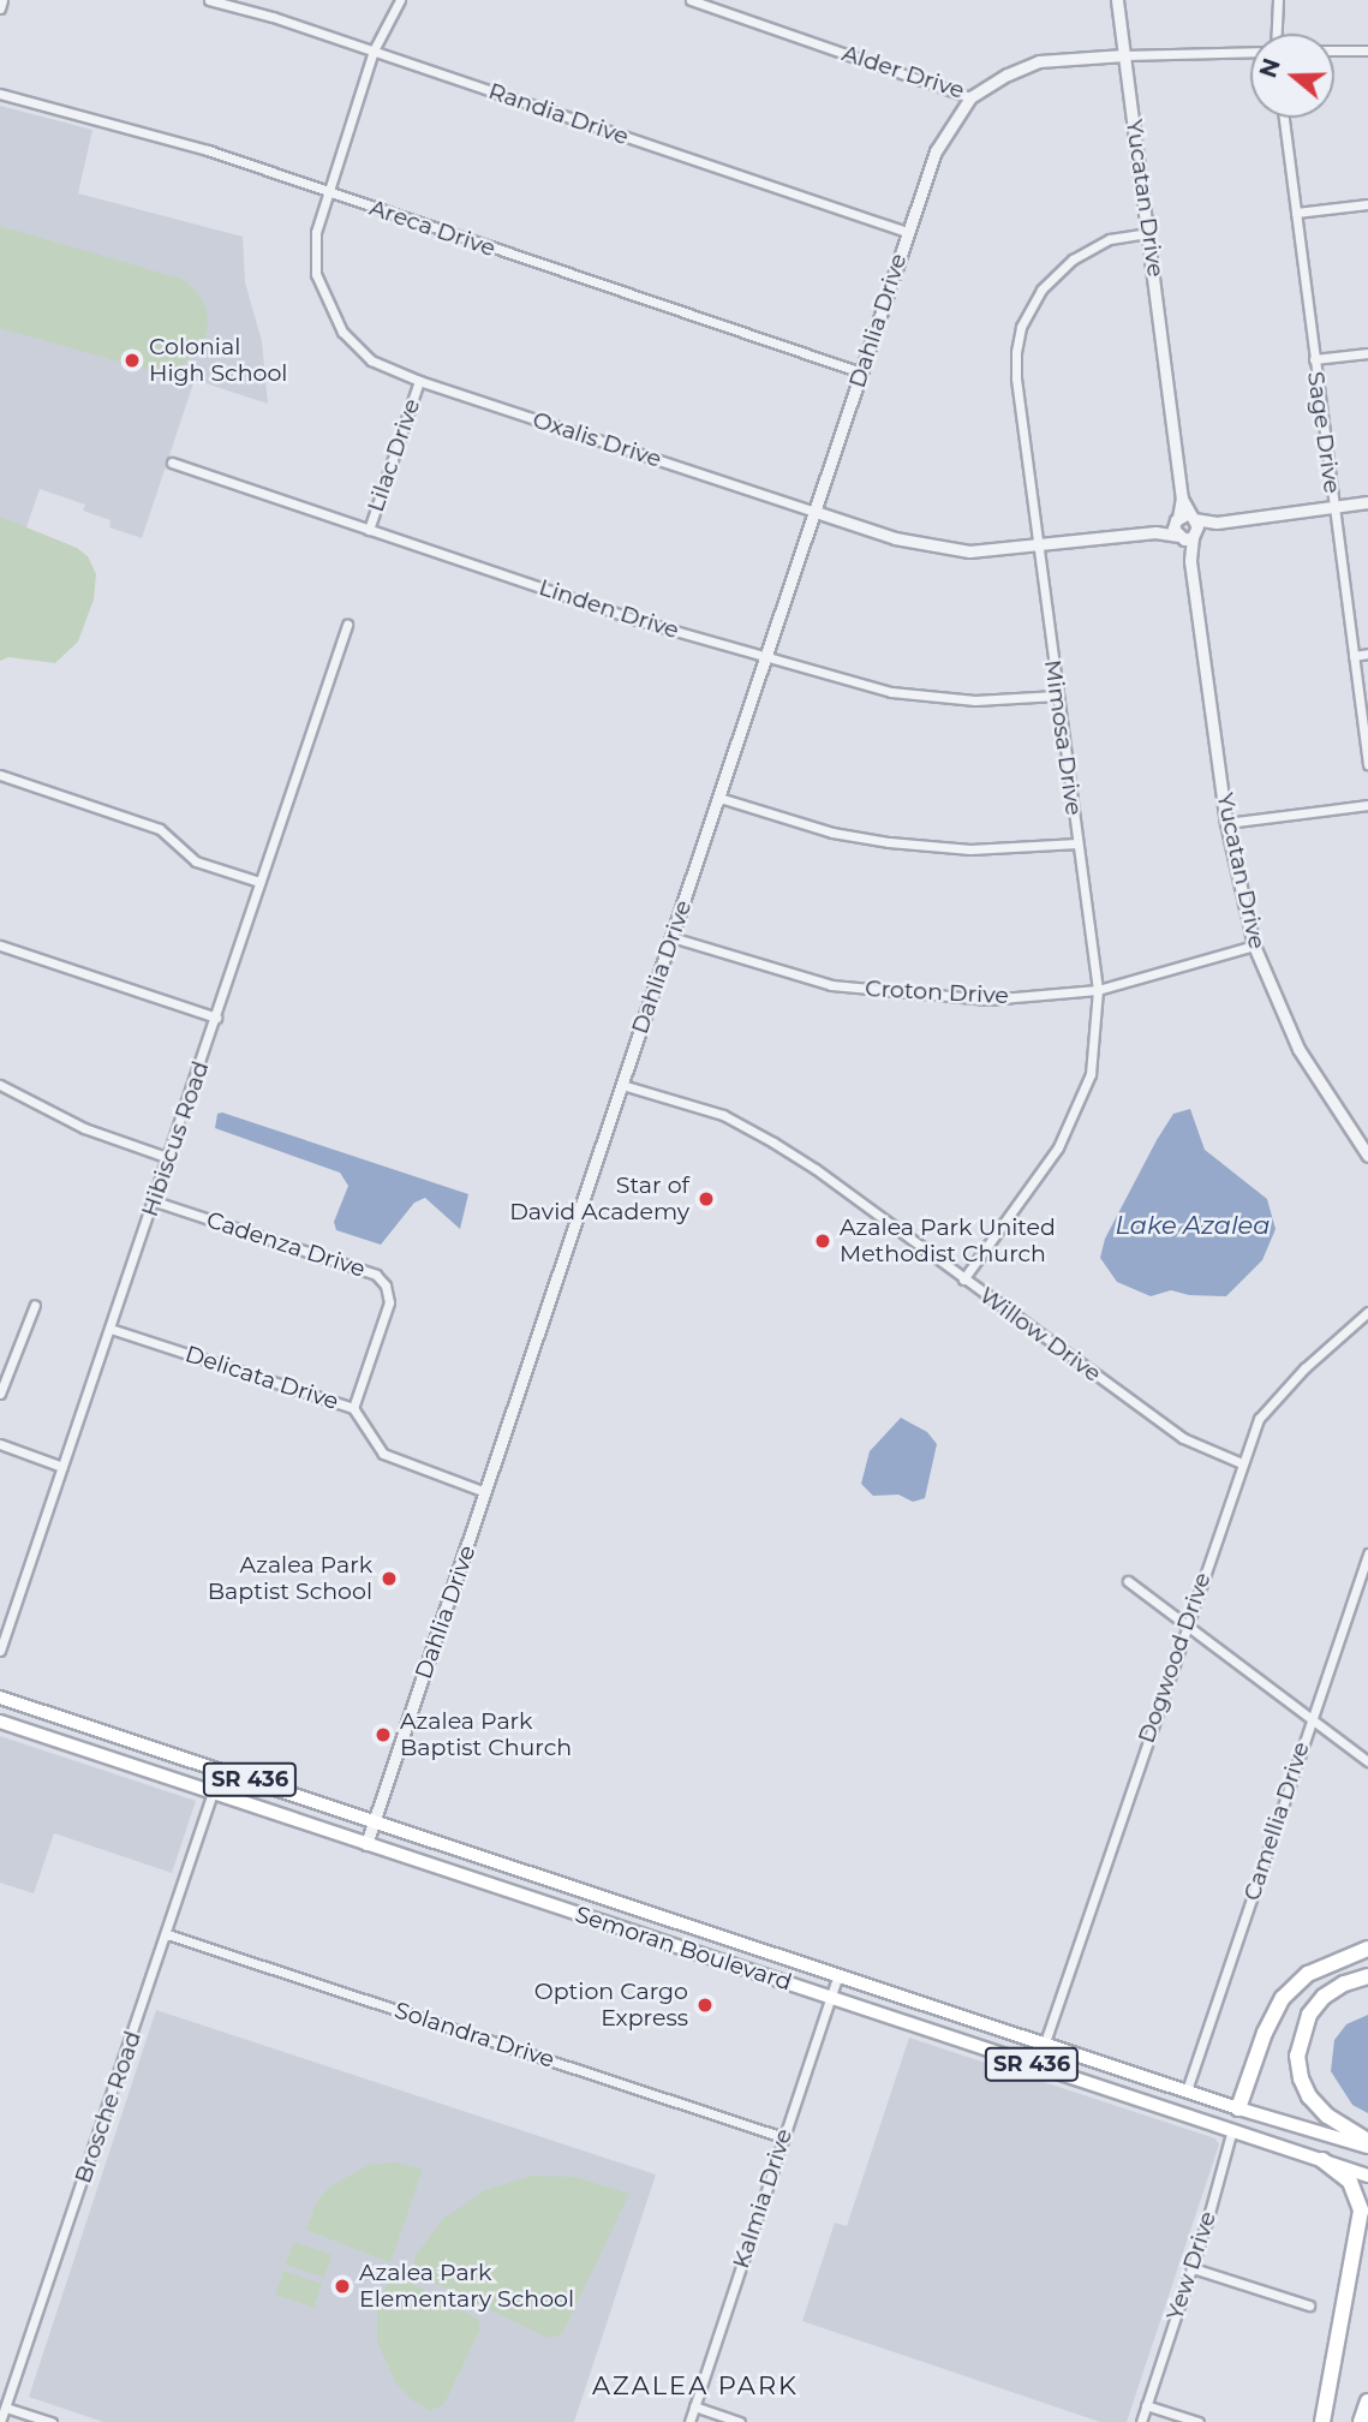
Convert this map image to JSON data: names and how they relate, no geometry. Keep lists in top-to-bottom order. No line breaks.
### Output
{"streets":{"main road":["SR 436","Semoran Boulevard","Yew Drive"],"street":["Alder Drive","Randia Drive","Yucatan Drive","Areca Drive","Dahlia Drive","Sage Drive","Oxalis Drive","Lilac Drive","Linden Drive","Mimosa Drive","Croton Drive","Hibiscus Road","Cadenza Drive","Willow Drive","Delicata Drive","Dogwood Drive","Camellia Drive","Solandra Drive","Brosche Road","Kalmia Drive"]},"crossings":[["Alder Drive","Yucatan Drive"],["Alder Drive","Dahlia Drive"],["Randia Drive","Dahlia Drive"],["Randia Drive","Oxalis Drive"],["Yucatan Drive","Oxalis Drive"],["Yucatan Drive","Mimosa Drive"],["Yucatan Drive","Croton Drive"],["Areca Drive","Dahlia Drive"],["Areca Drive","Oxalis Drive"],["Dahlia Drive","Oxalis Drive"],["Dahlia Drive","Linden Drive"],["Dahlia Drive","Croton Drive"],["Dahlia Drive","Willow Drive"],["Dahlia Drive","Delicata Drive"],["Dahlia Drive","Semoran Boulevard"],["Oxalis Drive","Lilac Drive"],["Oxalis Drive","Mimosa Drive"],["Lilac Drive","Linden Drive"],["Linden Drive","Mimosa Drive"],["Mimosa Drive","Croton Drive"],["Mimosa Drive","Willow Drive"],["Hibiscus Road","Cadenza Drive"],["Hibiscus Road","Delicata Drive"],["Cadenza Drive","Delicata Drive"],["Willow Drive","Dogwood Drive"],["Dogwood Drive","Semoran Boulevard"],["Camellia Drive","Semoran Boulevard"],["Semoran Boulevard","Brosche Road"],["Semoran Boulevard","Kalmia Drive"],["Semoran Boulevard","Yew Drive"],["Solandra Drive","Brosche Road"],["Solandra Drive","Kalmia Drive"]],"districts":["AZALEA PARK"],"water":["Lake Azalea"],"places":["Colonial High School","Star of David Academy","Azalea Park United Methodist Church","Azalea Park Baptist School","Azalea Park Baptist Church","Option Cargo Express","Azalea Park Elementary School"],"north":"left"}
